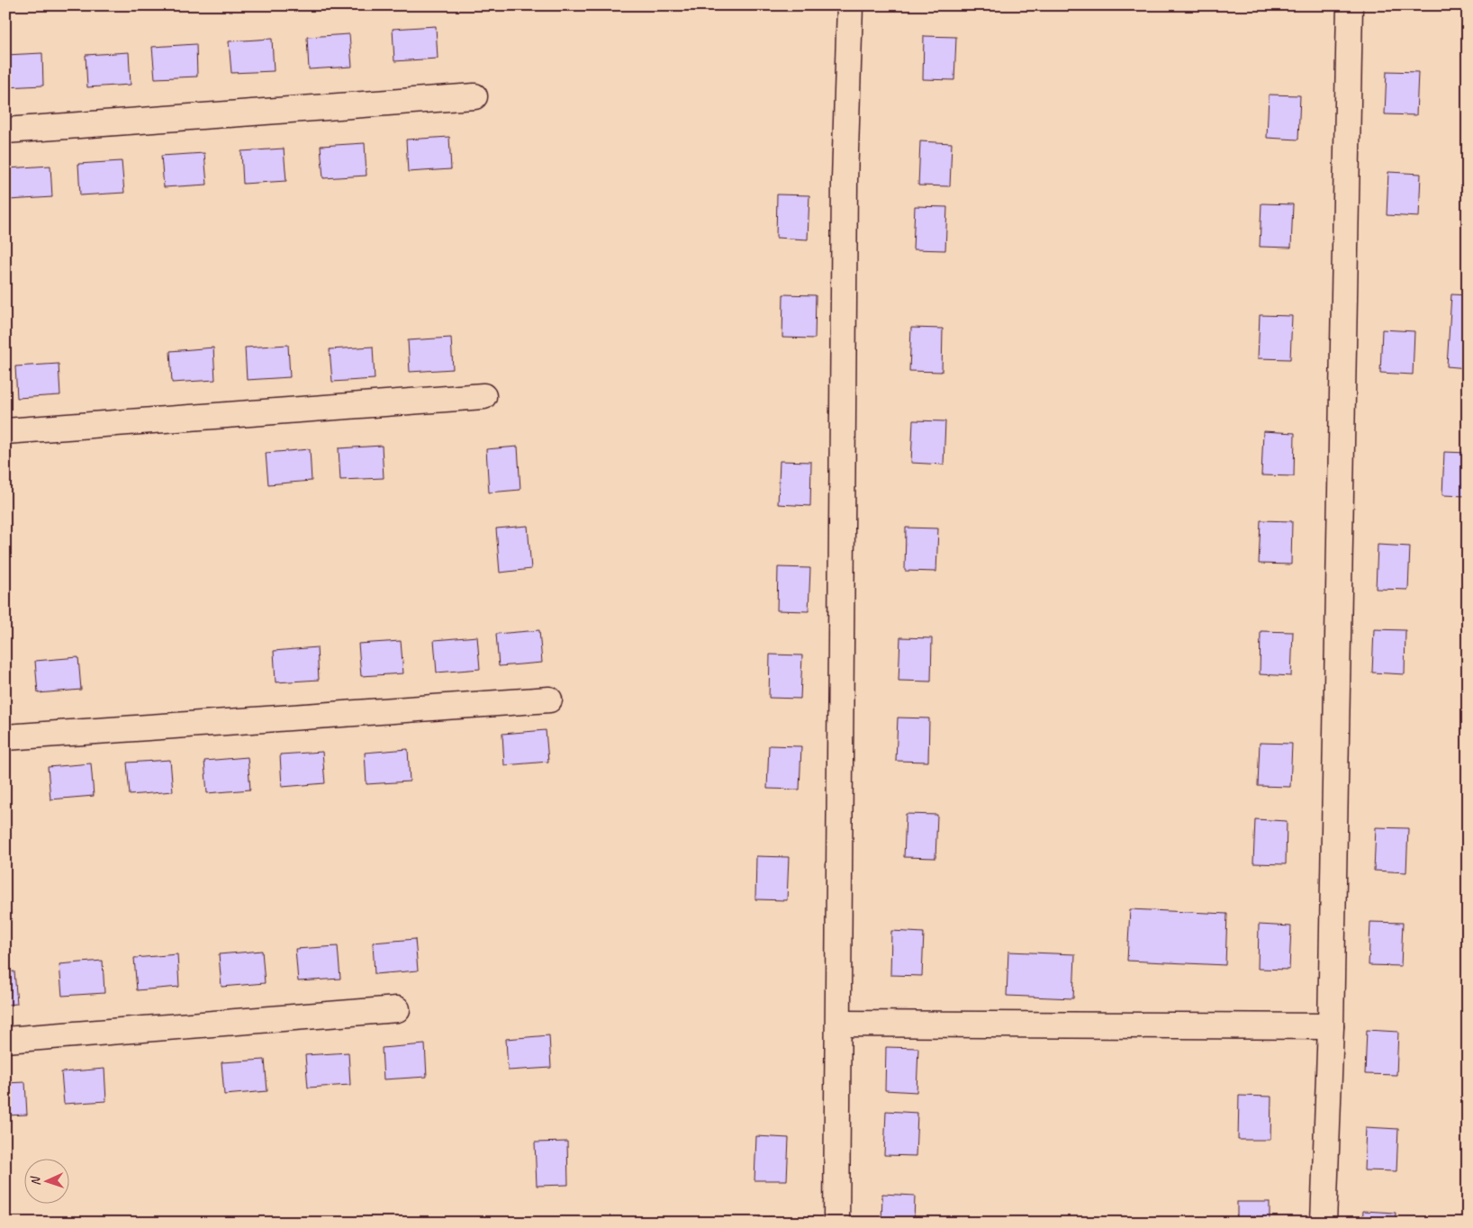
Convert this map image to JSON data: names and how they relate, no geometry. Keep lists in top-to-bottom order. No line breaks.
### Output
{"north":"left"}
